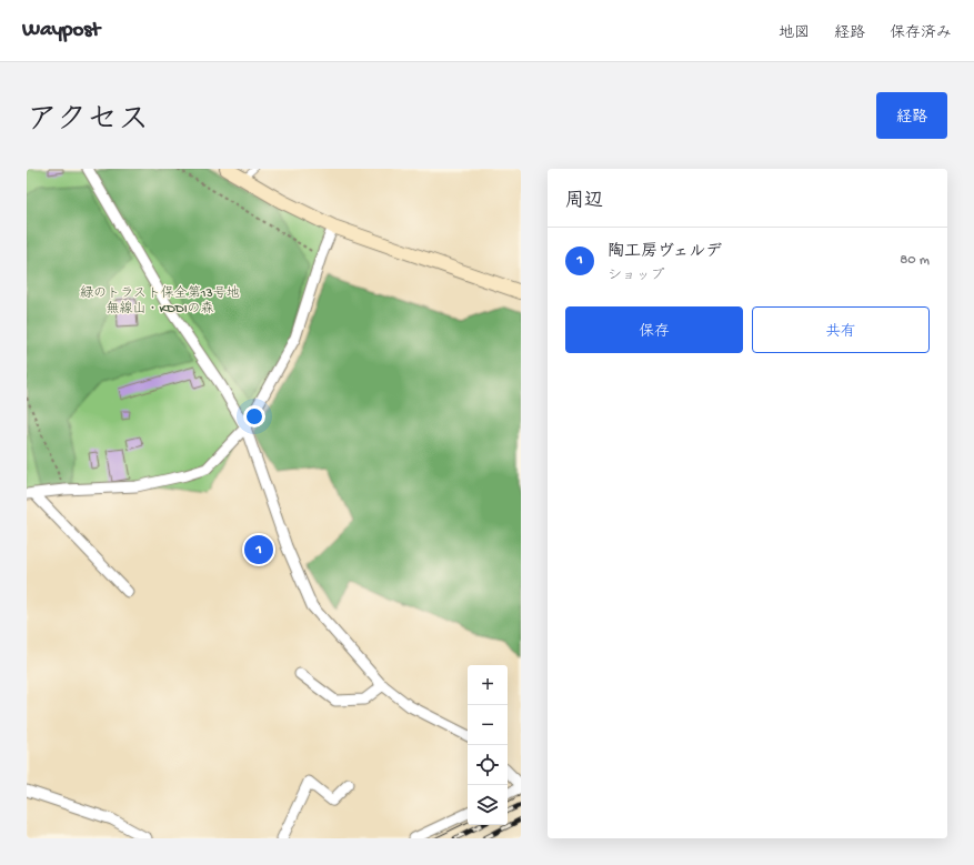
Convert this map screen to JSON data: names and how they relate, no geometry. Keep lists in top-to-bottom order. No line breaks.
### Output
{"parks":["緑のトラスト保全第13号地 無線山・KDDIの森"],"page":{"header":"Waypost","nav":["地図","経路","保存済み"],"title":"アクセス","buttons":["経路",["保存","共有"]],"heading":"周辺","list":[{"mark":"1","name":"陶工房ヴェルデ","note":"ショップ","value":"80 m"}],"pins":"1","map_buttons":["+","−"]}}
